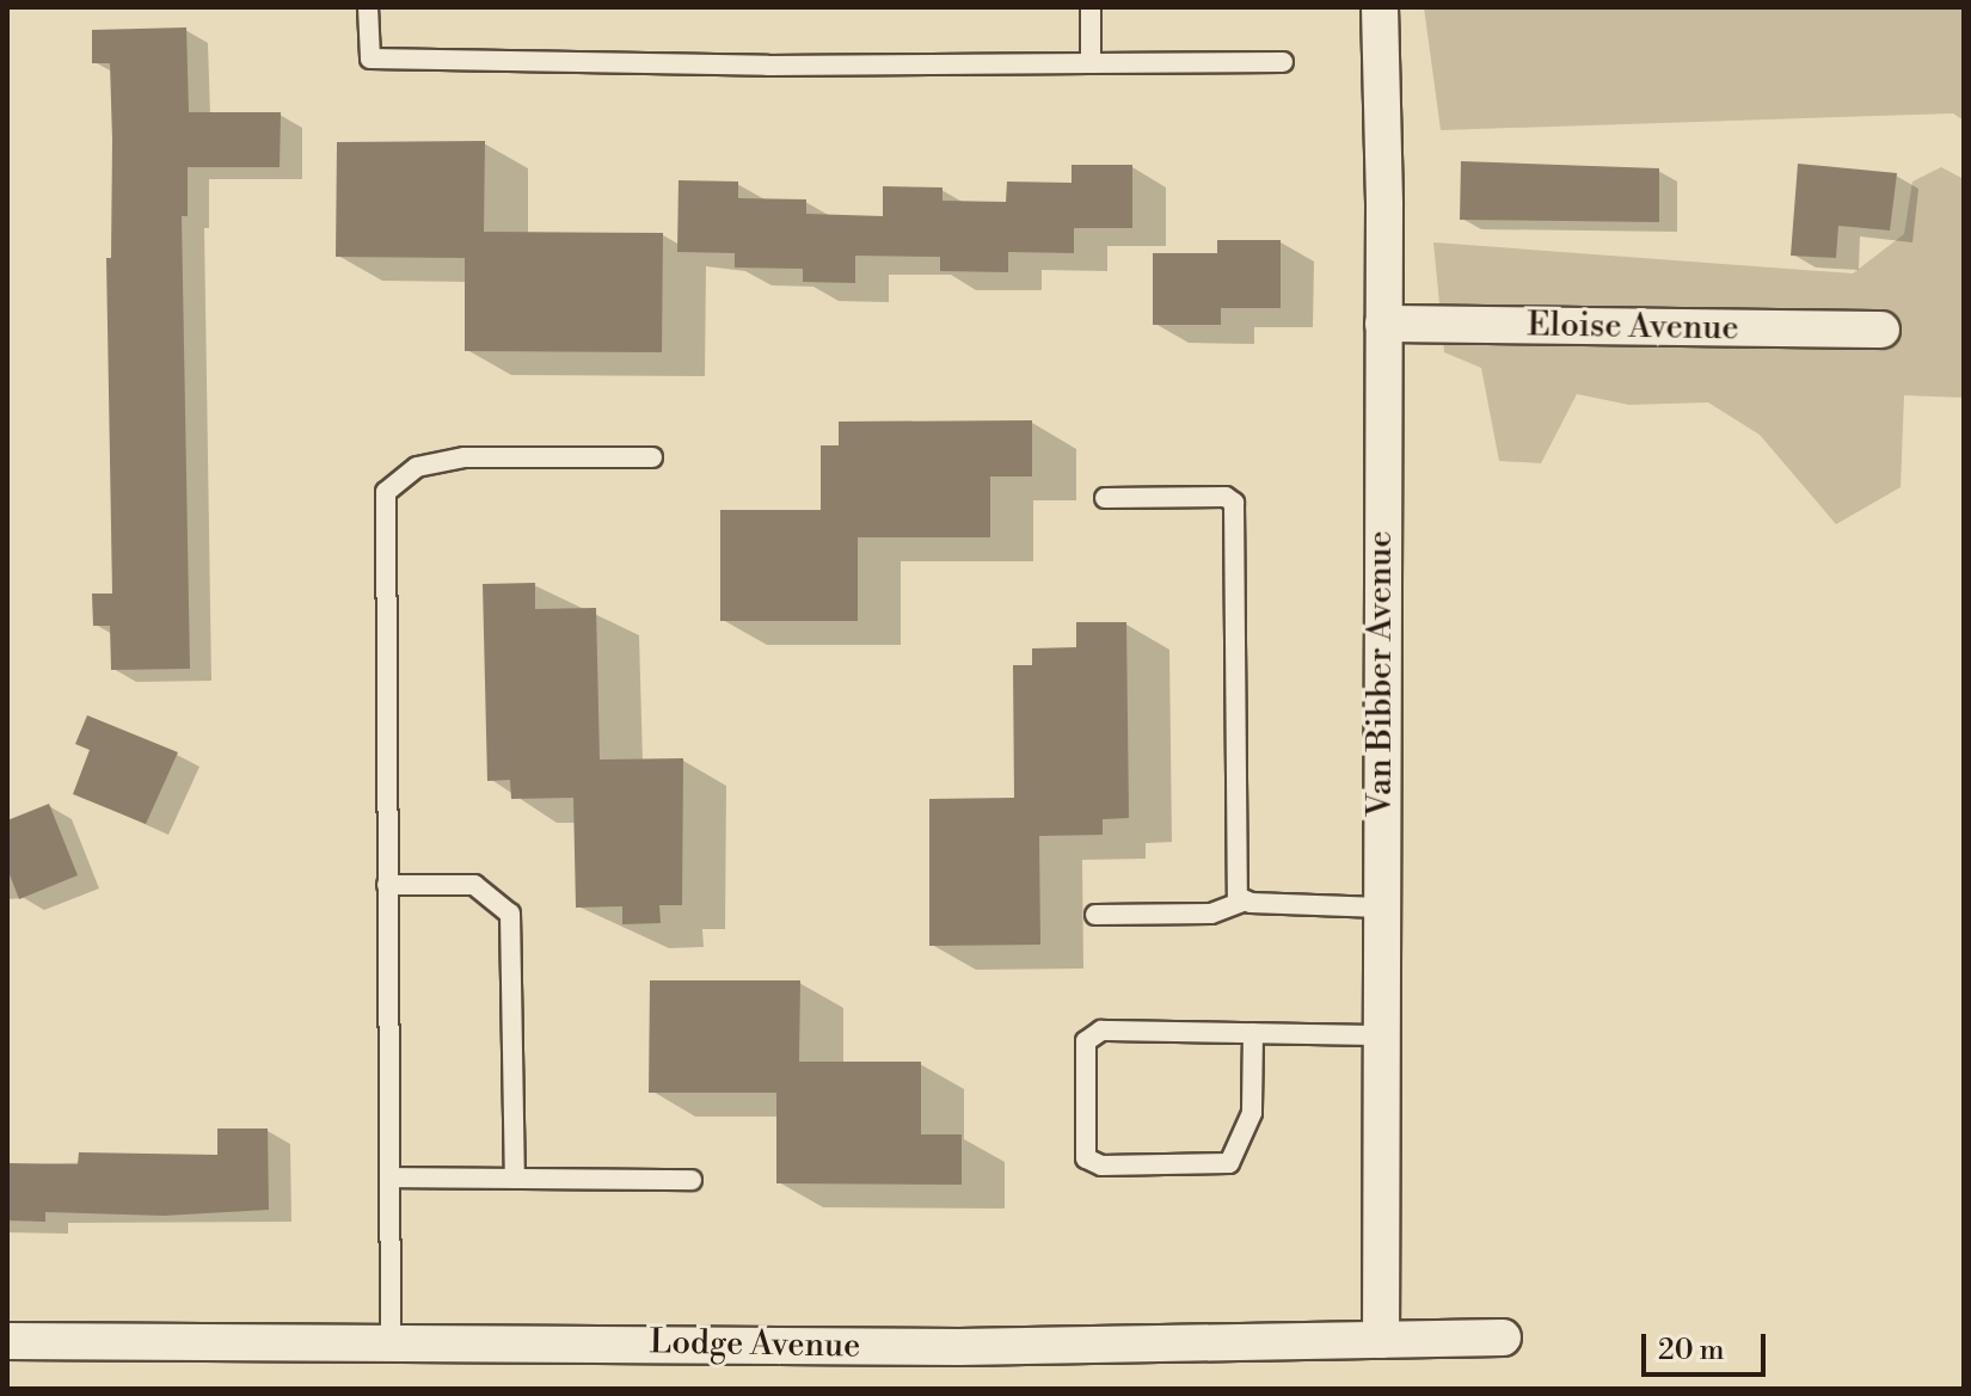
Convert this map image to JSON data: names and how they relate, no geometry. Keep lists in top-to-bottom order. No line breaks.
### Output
{"streets":{"street":["Eloise Avenue","Van Bibber Avenue","Lodge Avenue"]},"crossings":[["Eloise Avenue","Van Bibber Avenue"],["Van Bibber Avenue","Lodge Avenue"]],"scale_bar":"20 m"}
